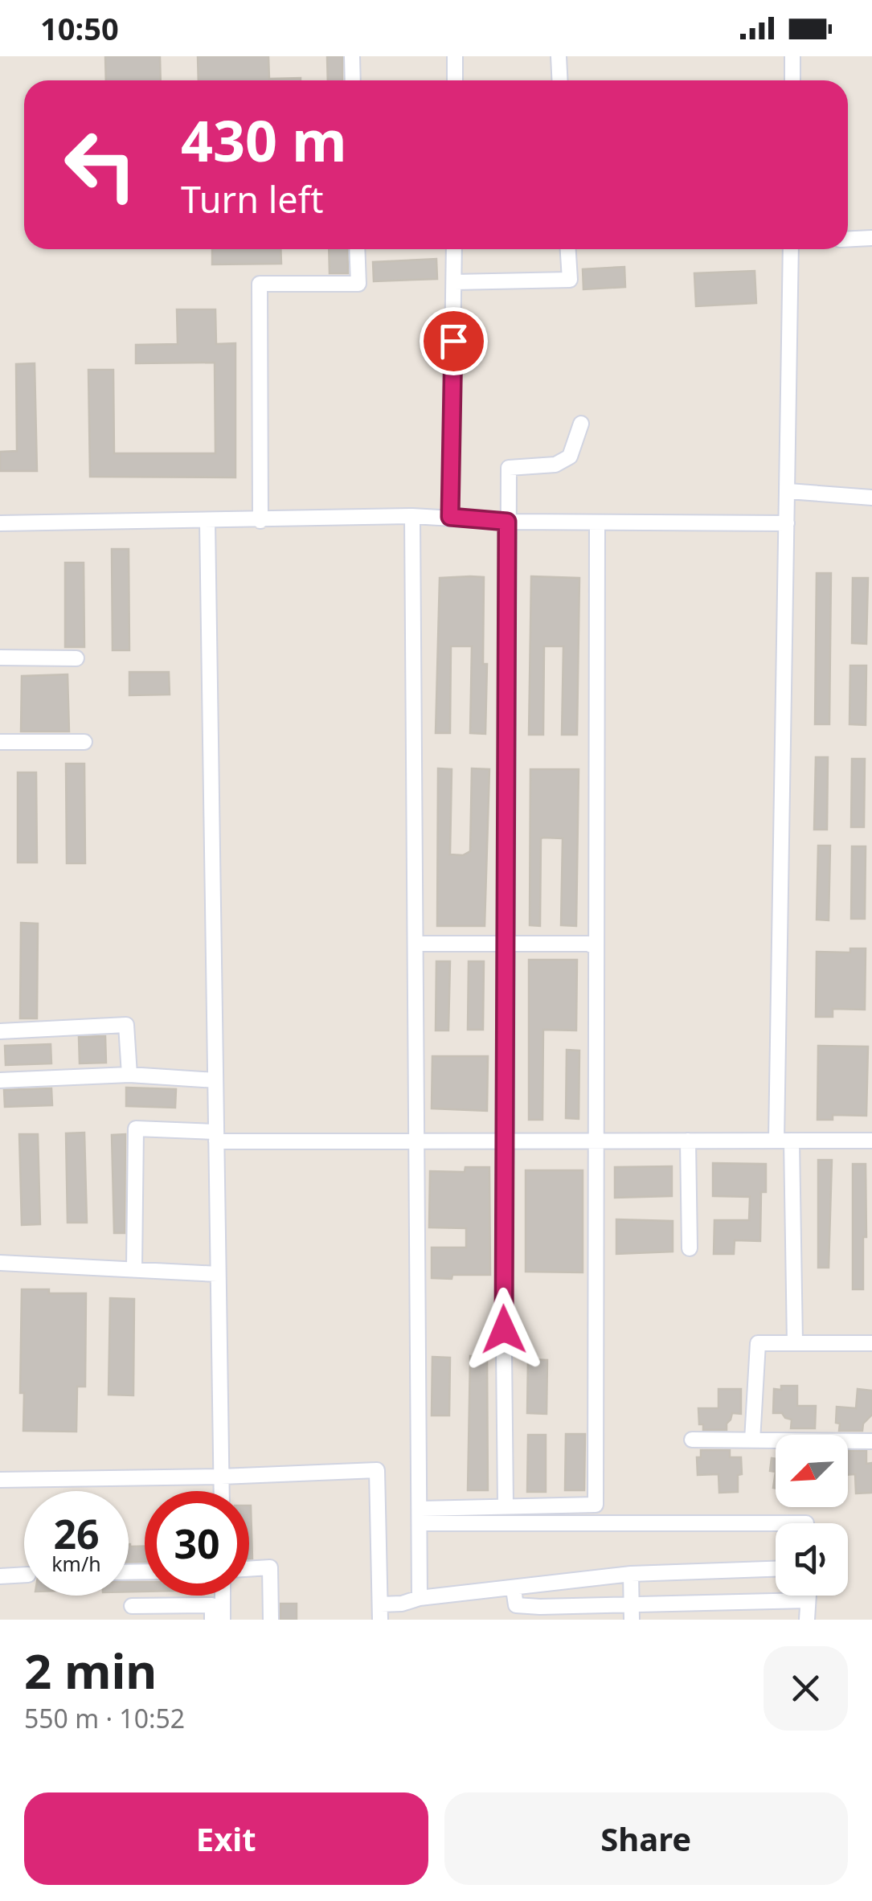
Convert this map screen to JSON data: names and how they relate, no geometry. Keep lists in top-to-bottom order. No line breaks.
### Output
{"north":"bottom left","page":{"status":"10:50","turn":["430 m","Turn left"],"speed":"26 km/h","limit":"30","heading":["2 min","550 m · 10:52"],"buttons":["Exit","Share"]}}
